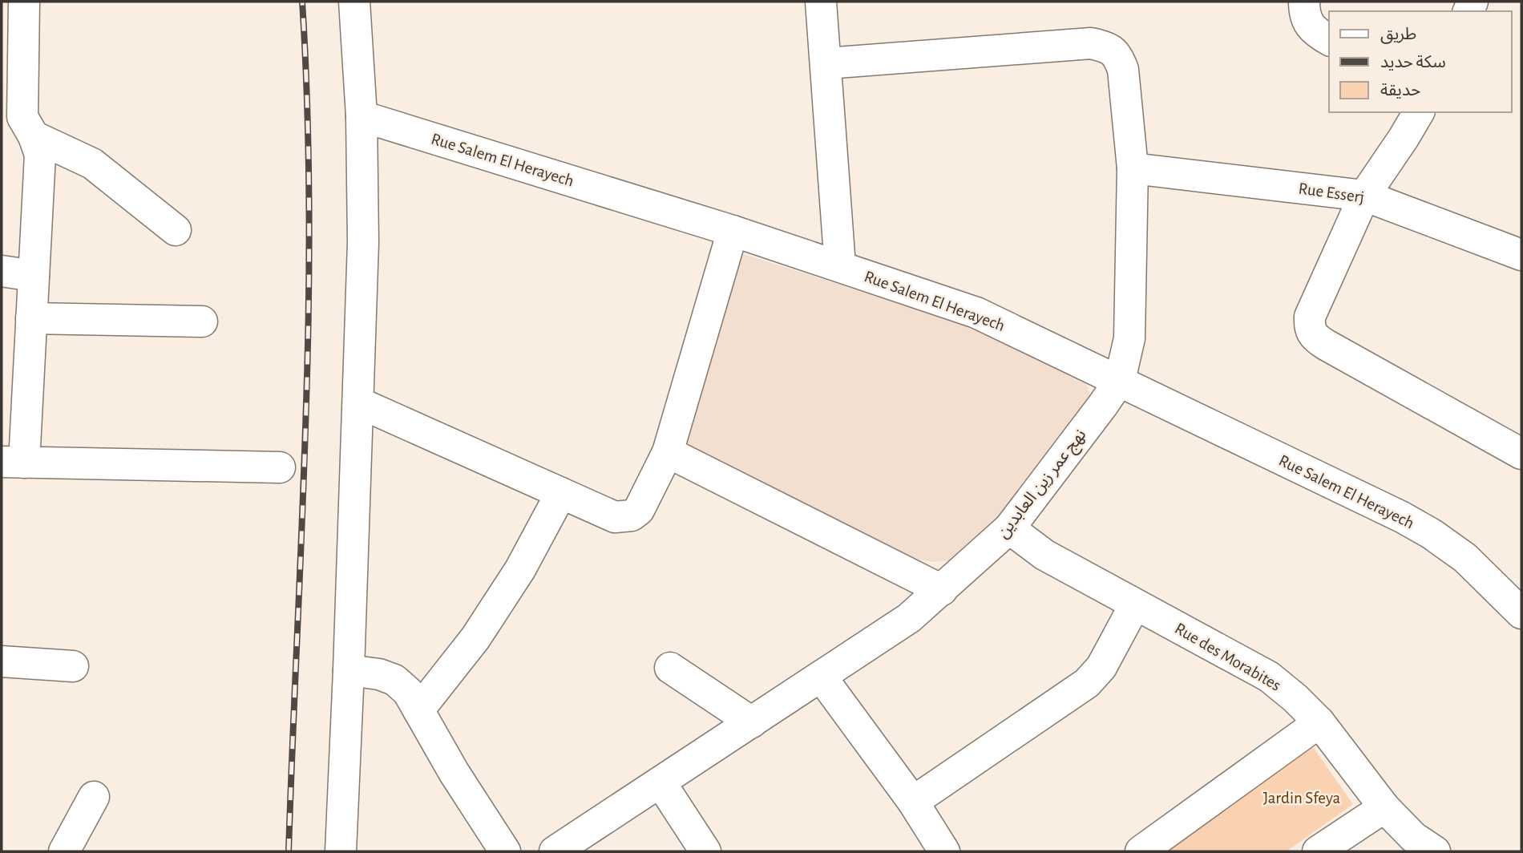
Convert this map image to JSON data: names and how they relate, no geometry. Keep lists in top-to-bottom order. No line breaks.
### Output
{"streets":{"street":["Rue Salem El Herayech","Rue Esserj","نهج عمر زين العابدين","Rue des Morabites"]},"crossings":[["Rue Salem El Herayech","نهج عمر زين العابدين"],["Rue Esserj","نهج عمر زين العابدين"],["نهج عمر زين العابدين","Rue des Morabites"]],"parks":["Jardin Sfeya"],"legend":["طريق","سكة حديد","حديقة"]}
